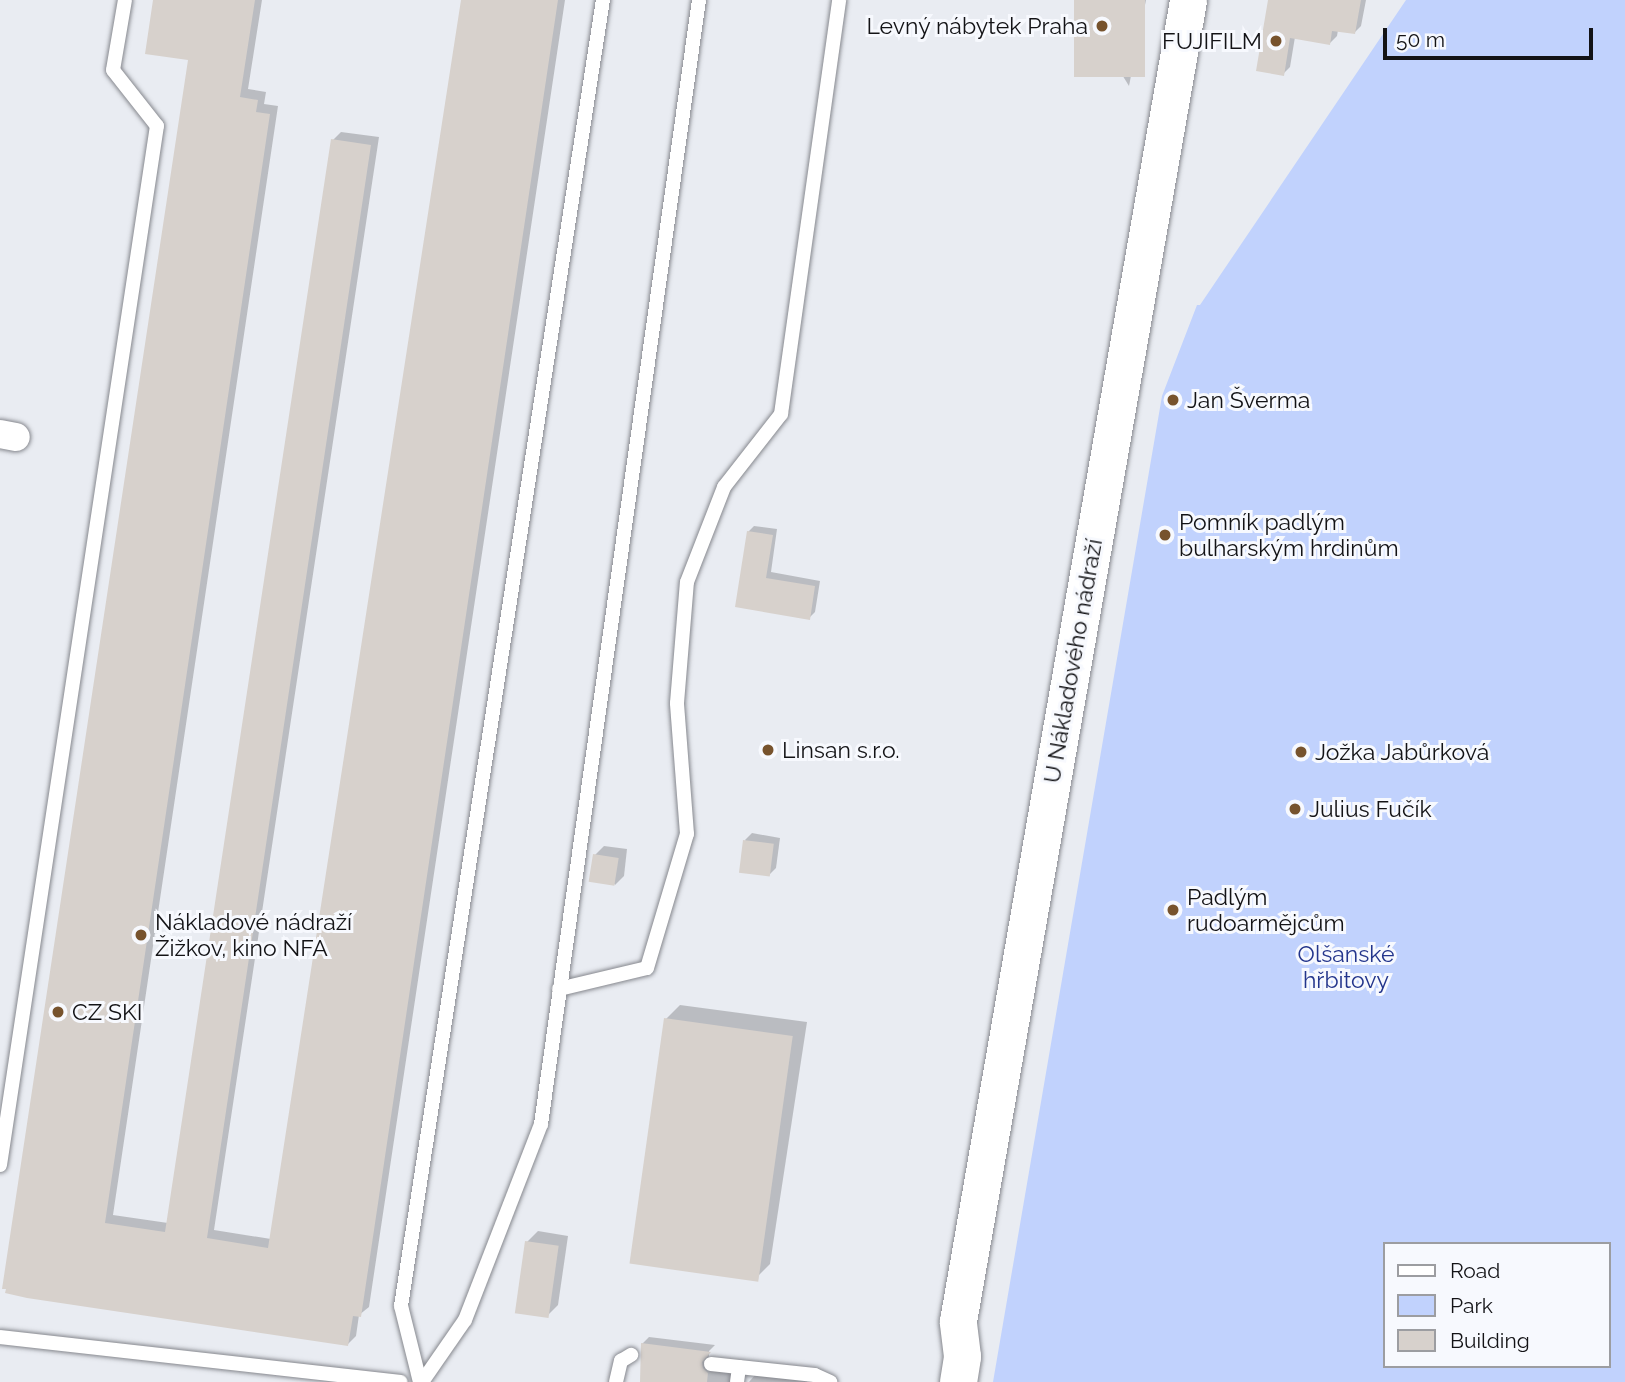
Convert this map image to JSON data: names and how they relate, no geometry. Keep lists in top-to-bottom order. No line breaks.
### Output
{"streets":{"street":["U Nákladového nádraží"]},"parks":["Olšanské hřbitovy"],"places":["Levný nábytek Praha","FUJIFILM","Jan Šverma","Pomník padlým bulharským hrdinům","Linsan s.r.o.","Jožka Jabůrková","Julius Fučík","Padlým rudoarmějcům","Nákladové nádraží Žižkov, kino NFA","CZ SKI"],"legend":["Road","Park","Building"],"scale_bar":"50 m"}
